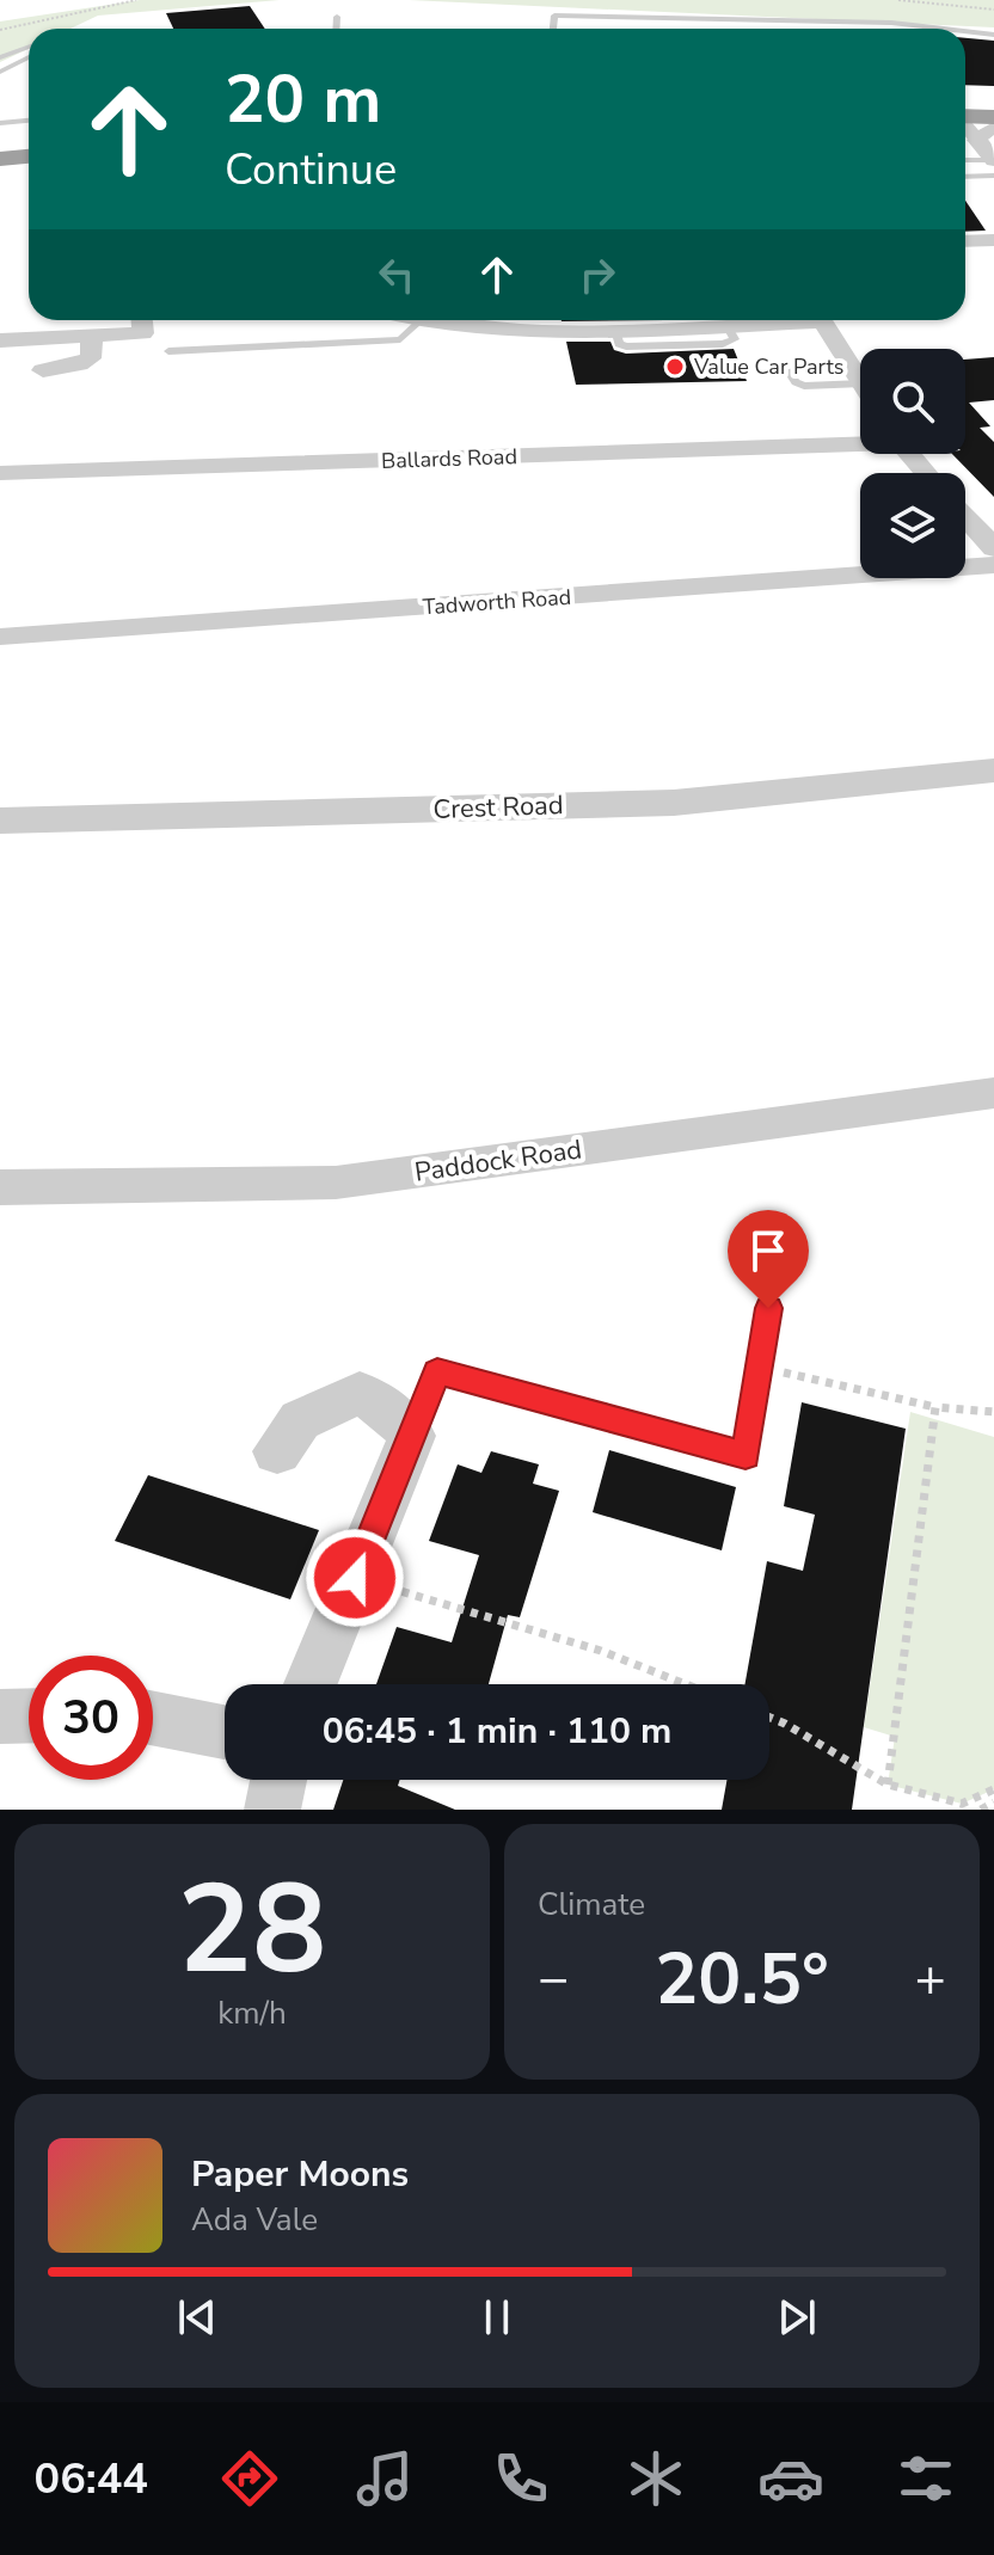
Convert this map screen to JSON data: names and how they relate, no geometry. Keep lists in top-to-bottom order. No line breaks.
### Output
{"streets":{"street":["Ballards Road","Tadworth Road","Crest Road","Paddock Road"]},"places":["Value Car Parts"],"page":{"turn":["20 m","Continue"],"limit":"30","trip":"06:45 · 1 min · 110 m","tile":[["28","km/h"],"Climate"],"heat":["−","20.5°","+"],"song":["Paper Moons","Ada Vale"],"tabs":"06:44"}}
